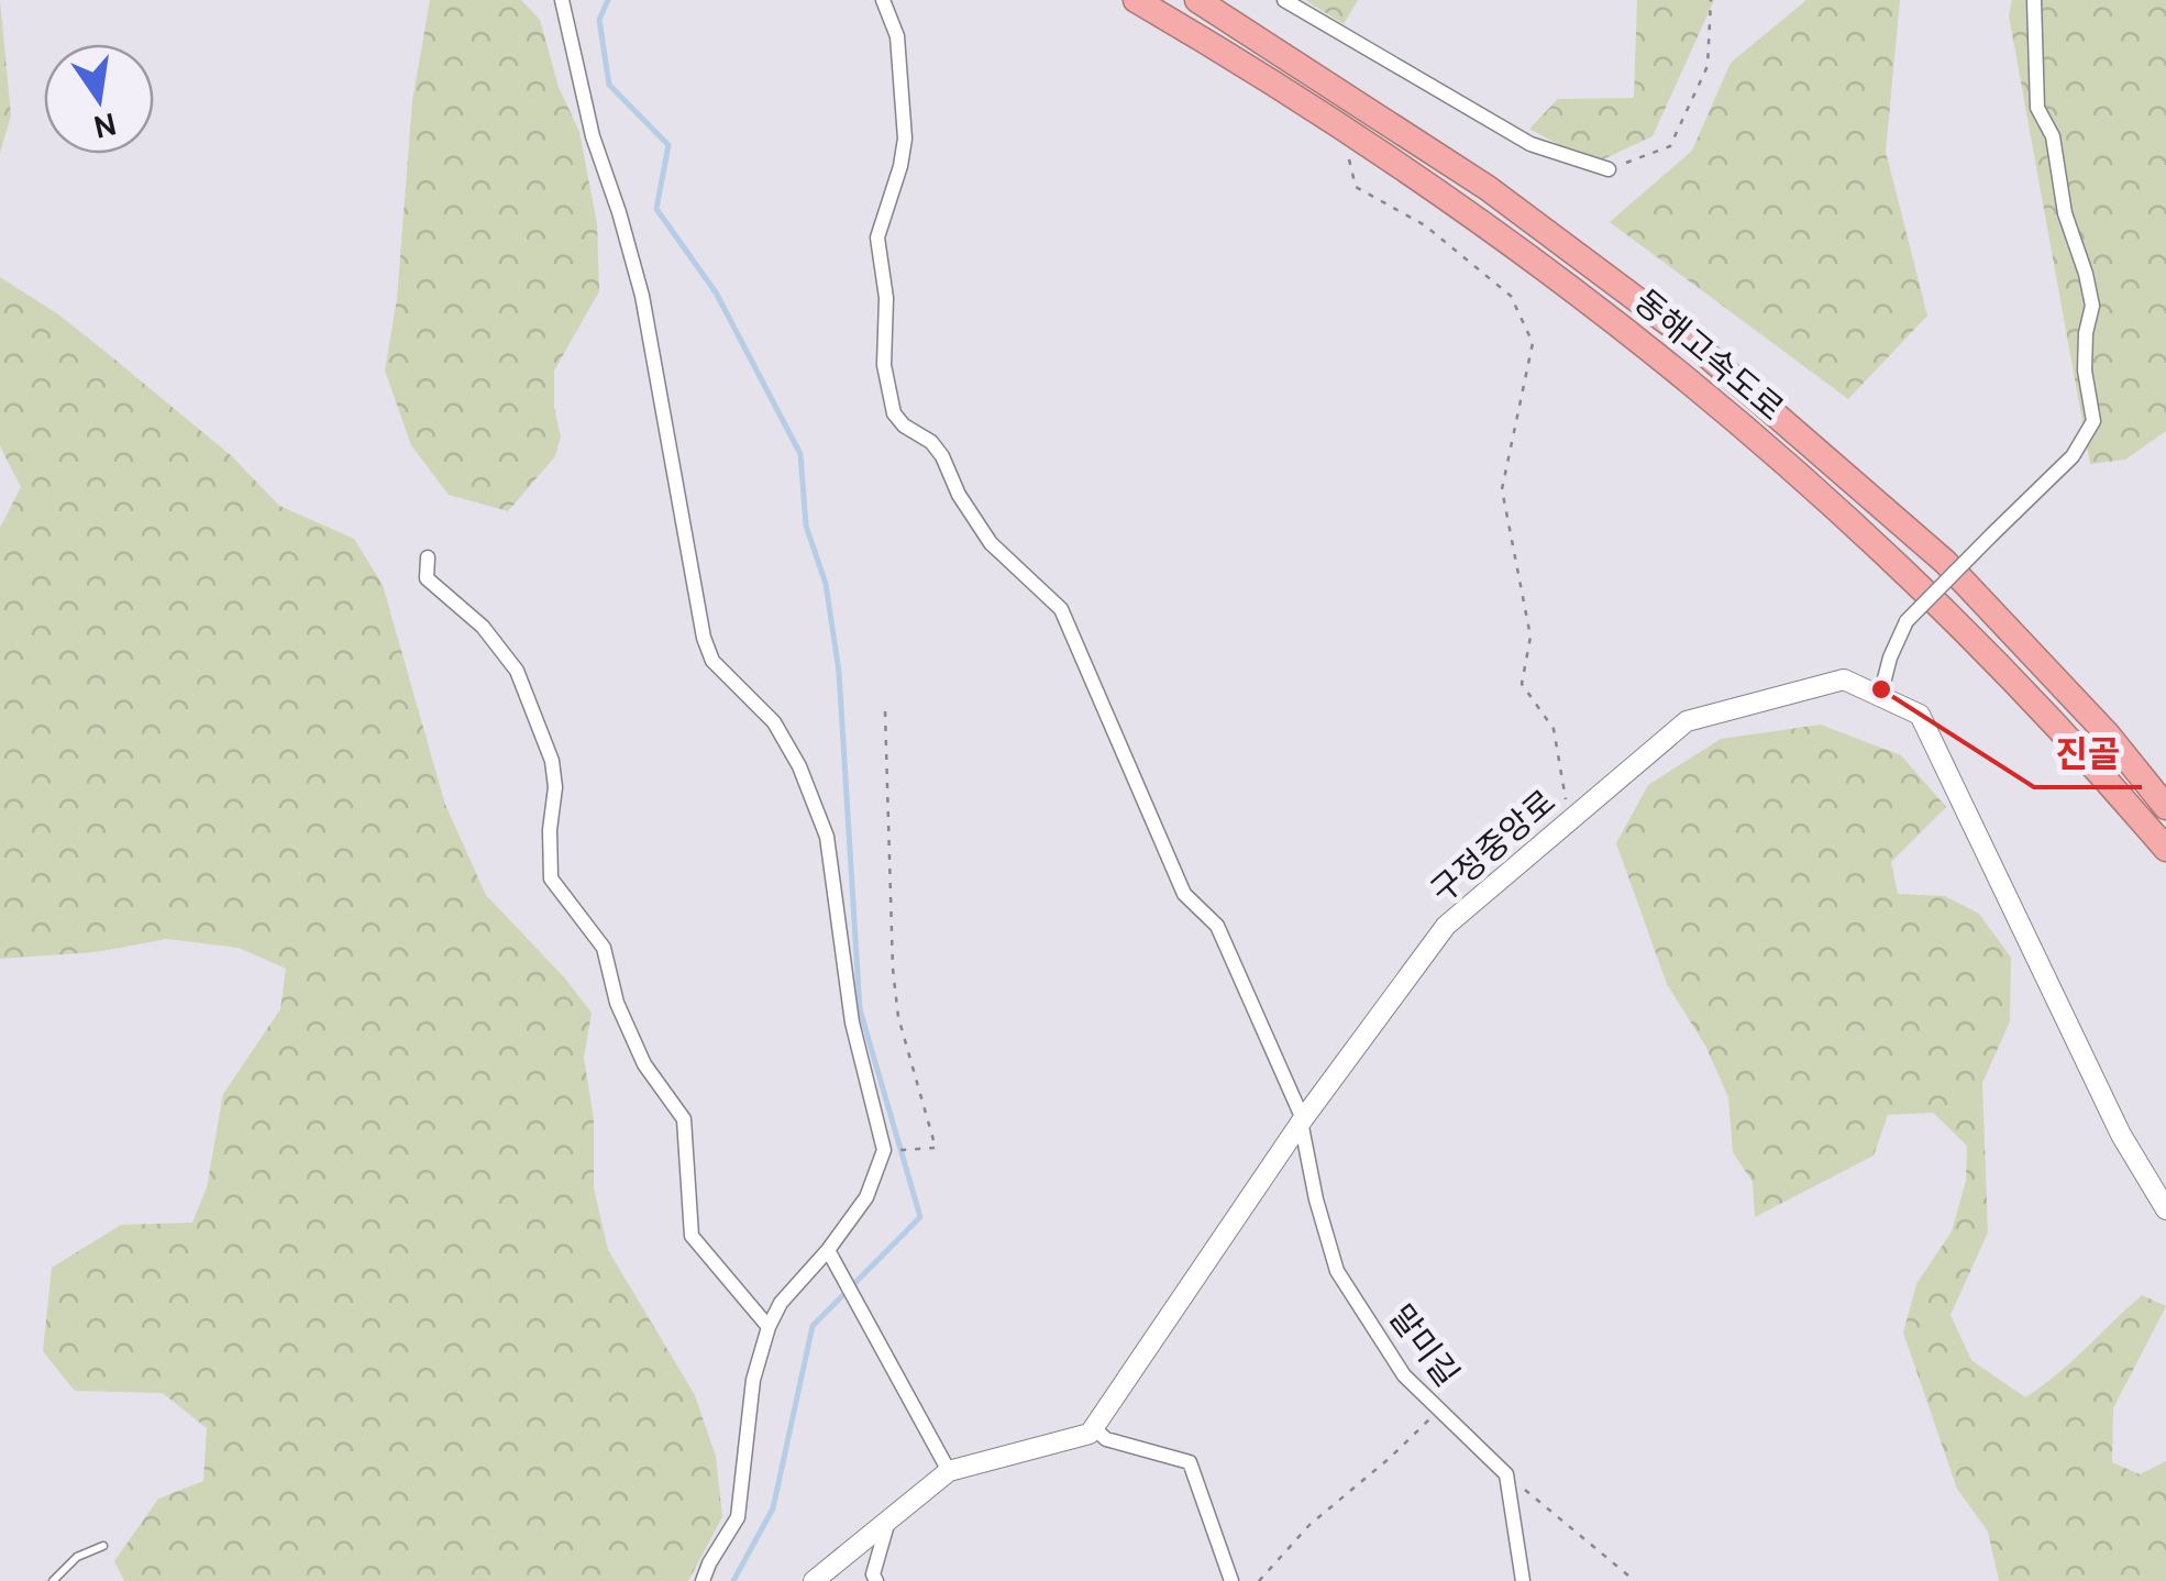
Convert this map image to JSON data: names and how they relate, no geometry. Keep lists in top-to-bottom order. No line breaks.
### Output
{"streets":{"highway":["동해고속도로"],"street":["구정중앙로","말미길"]},"crossings":[["구정중앙로","말미길"]],"places":["진골"],"north":"bottom"}
